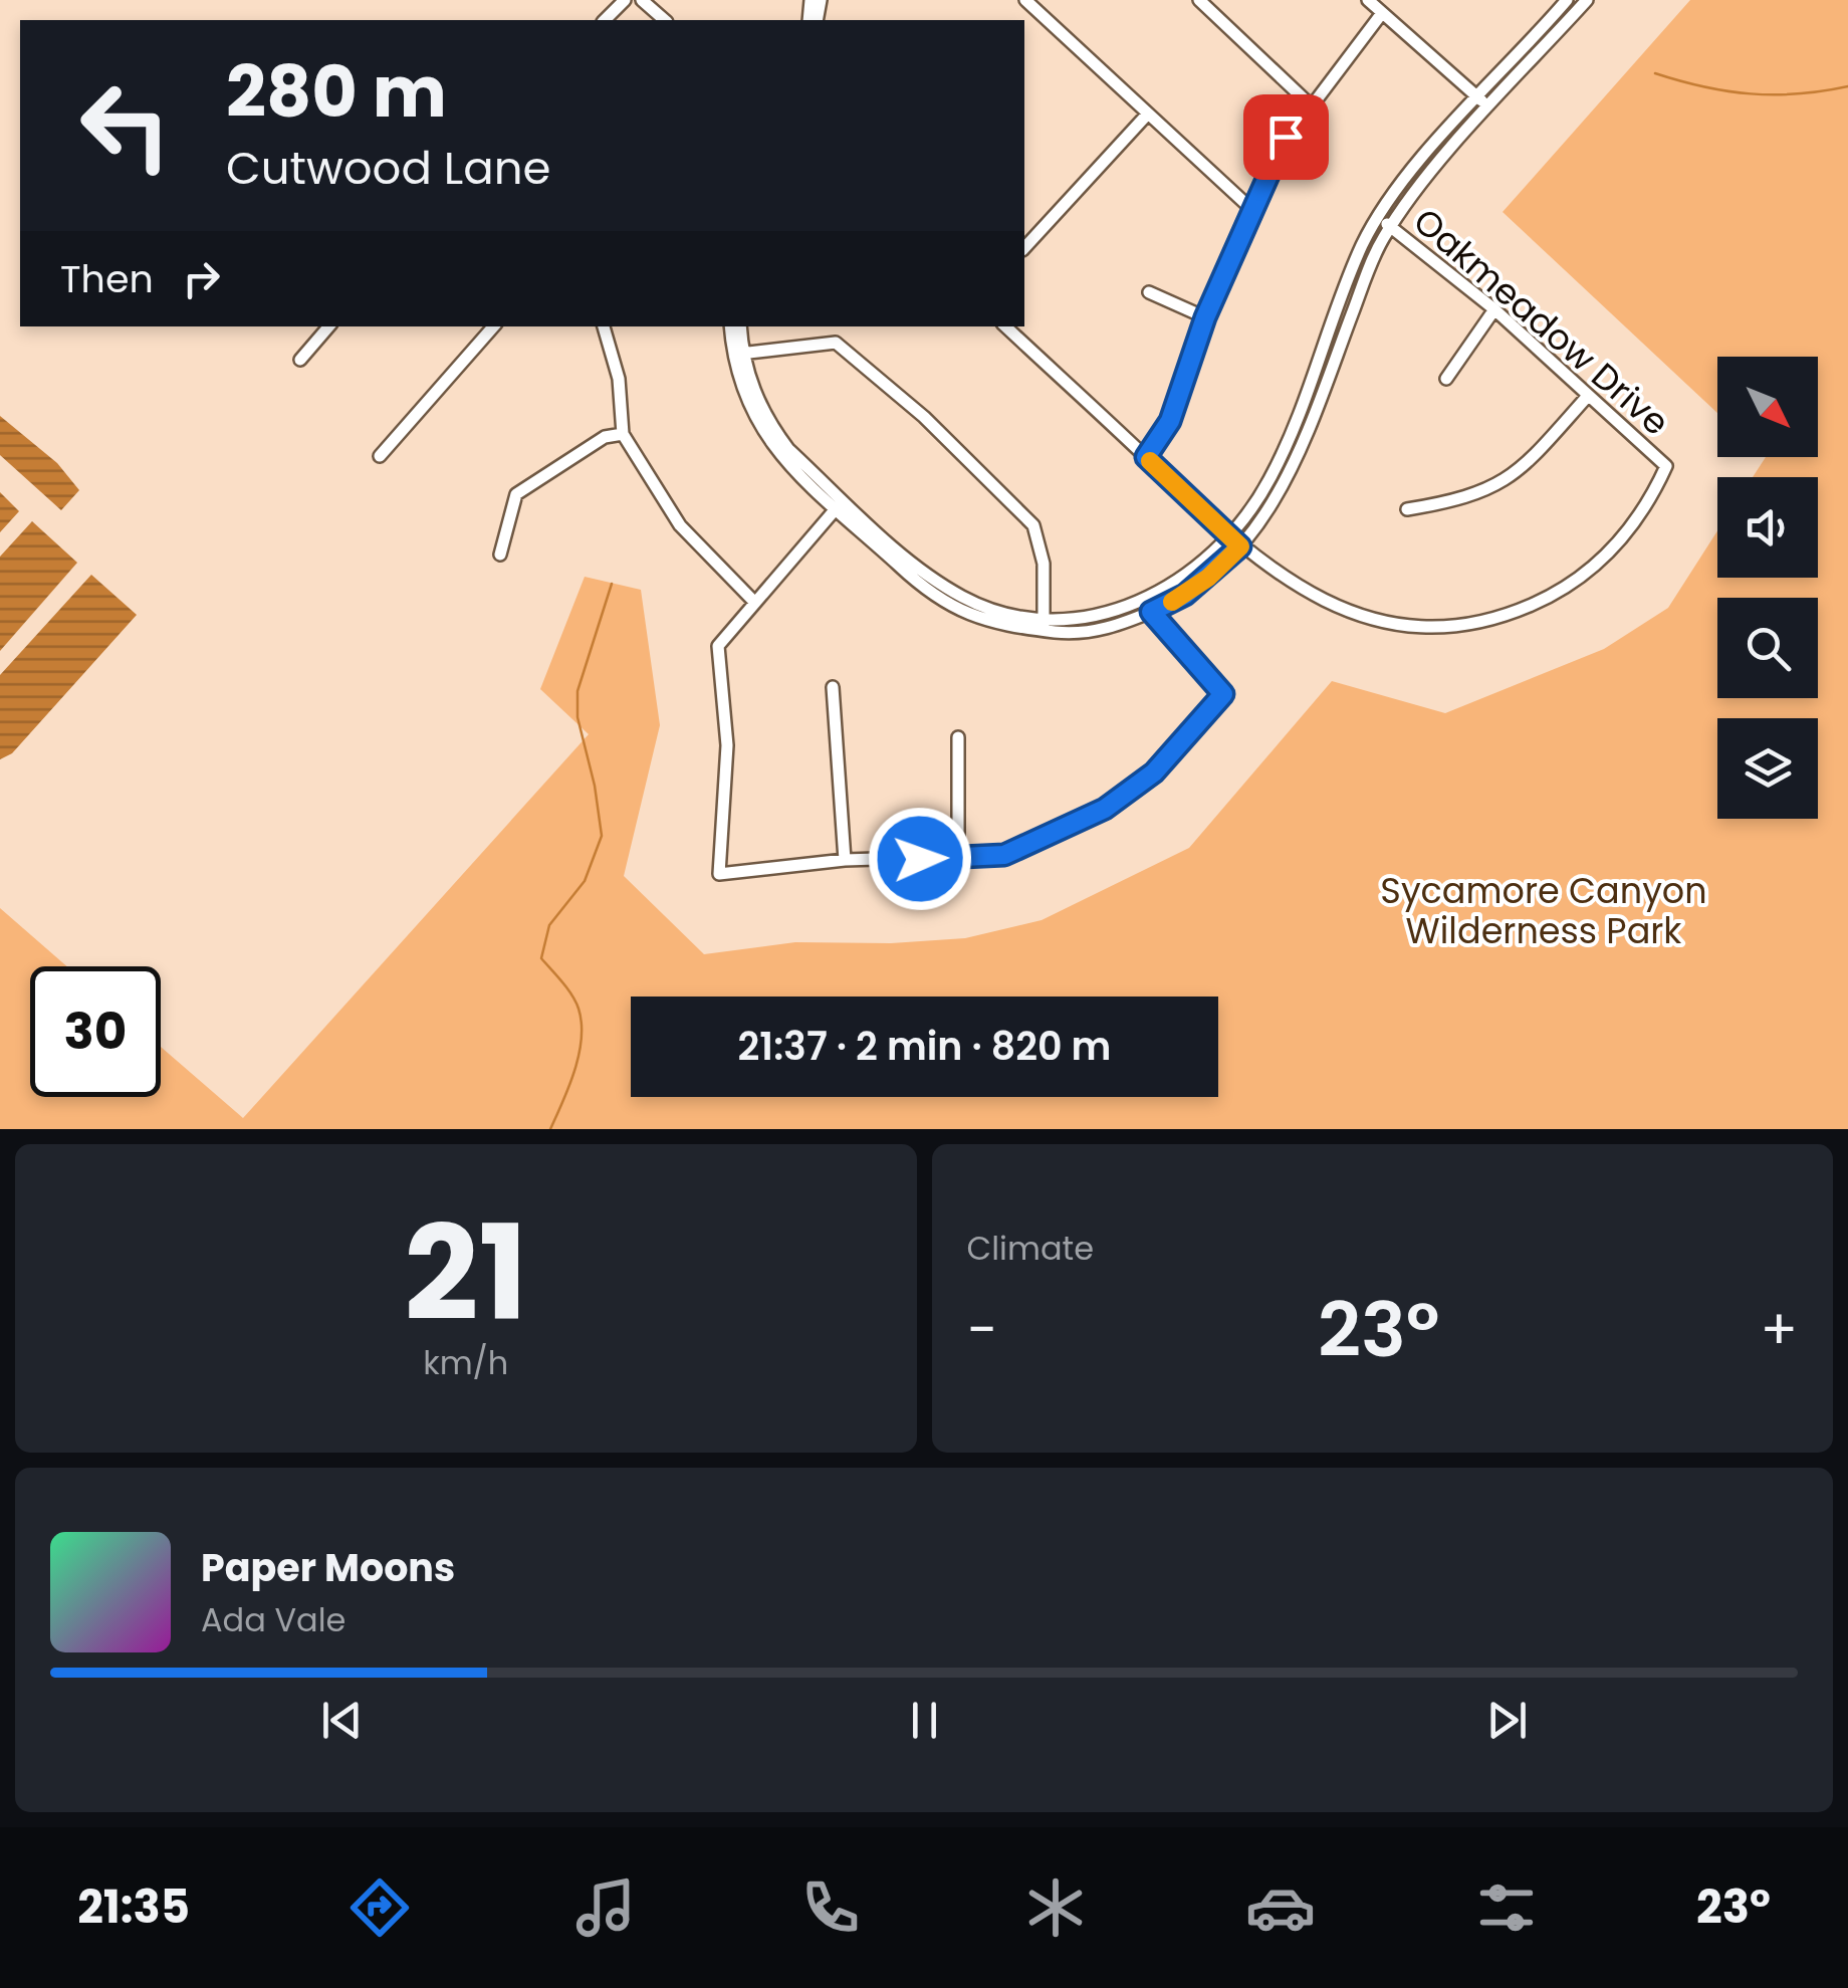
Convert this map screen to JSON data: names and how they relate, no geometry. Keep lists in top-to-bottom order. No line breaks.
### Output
{"streets":{"street":["Oakmeadow Drive"]},"parks":["Sycamore Canyon Wilderness Park"],"north":"bottom right","page":{"turn":["280 m","Cutwood Lane"],"then":"Then","limit":"30","trip":"21:37 · 2 min · 820 m","tile":[["21","km/h"],"Climate"],"heat":["−","23°","+"],"song":["Paper Moons","Ada Vale"],"tabs":["21:35","23°"]}}
